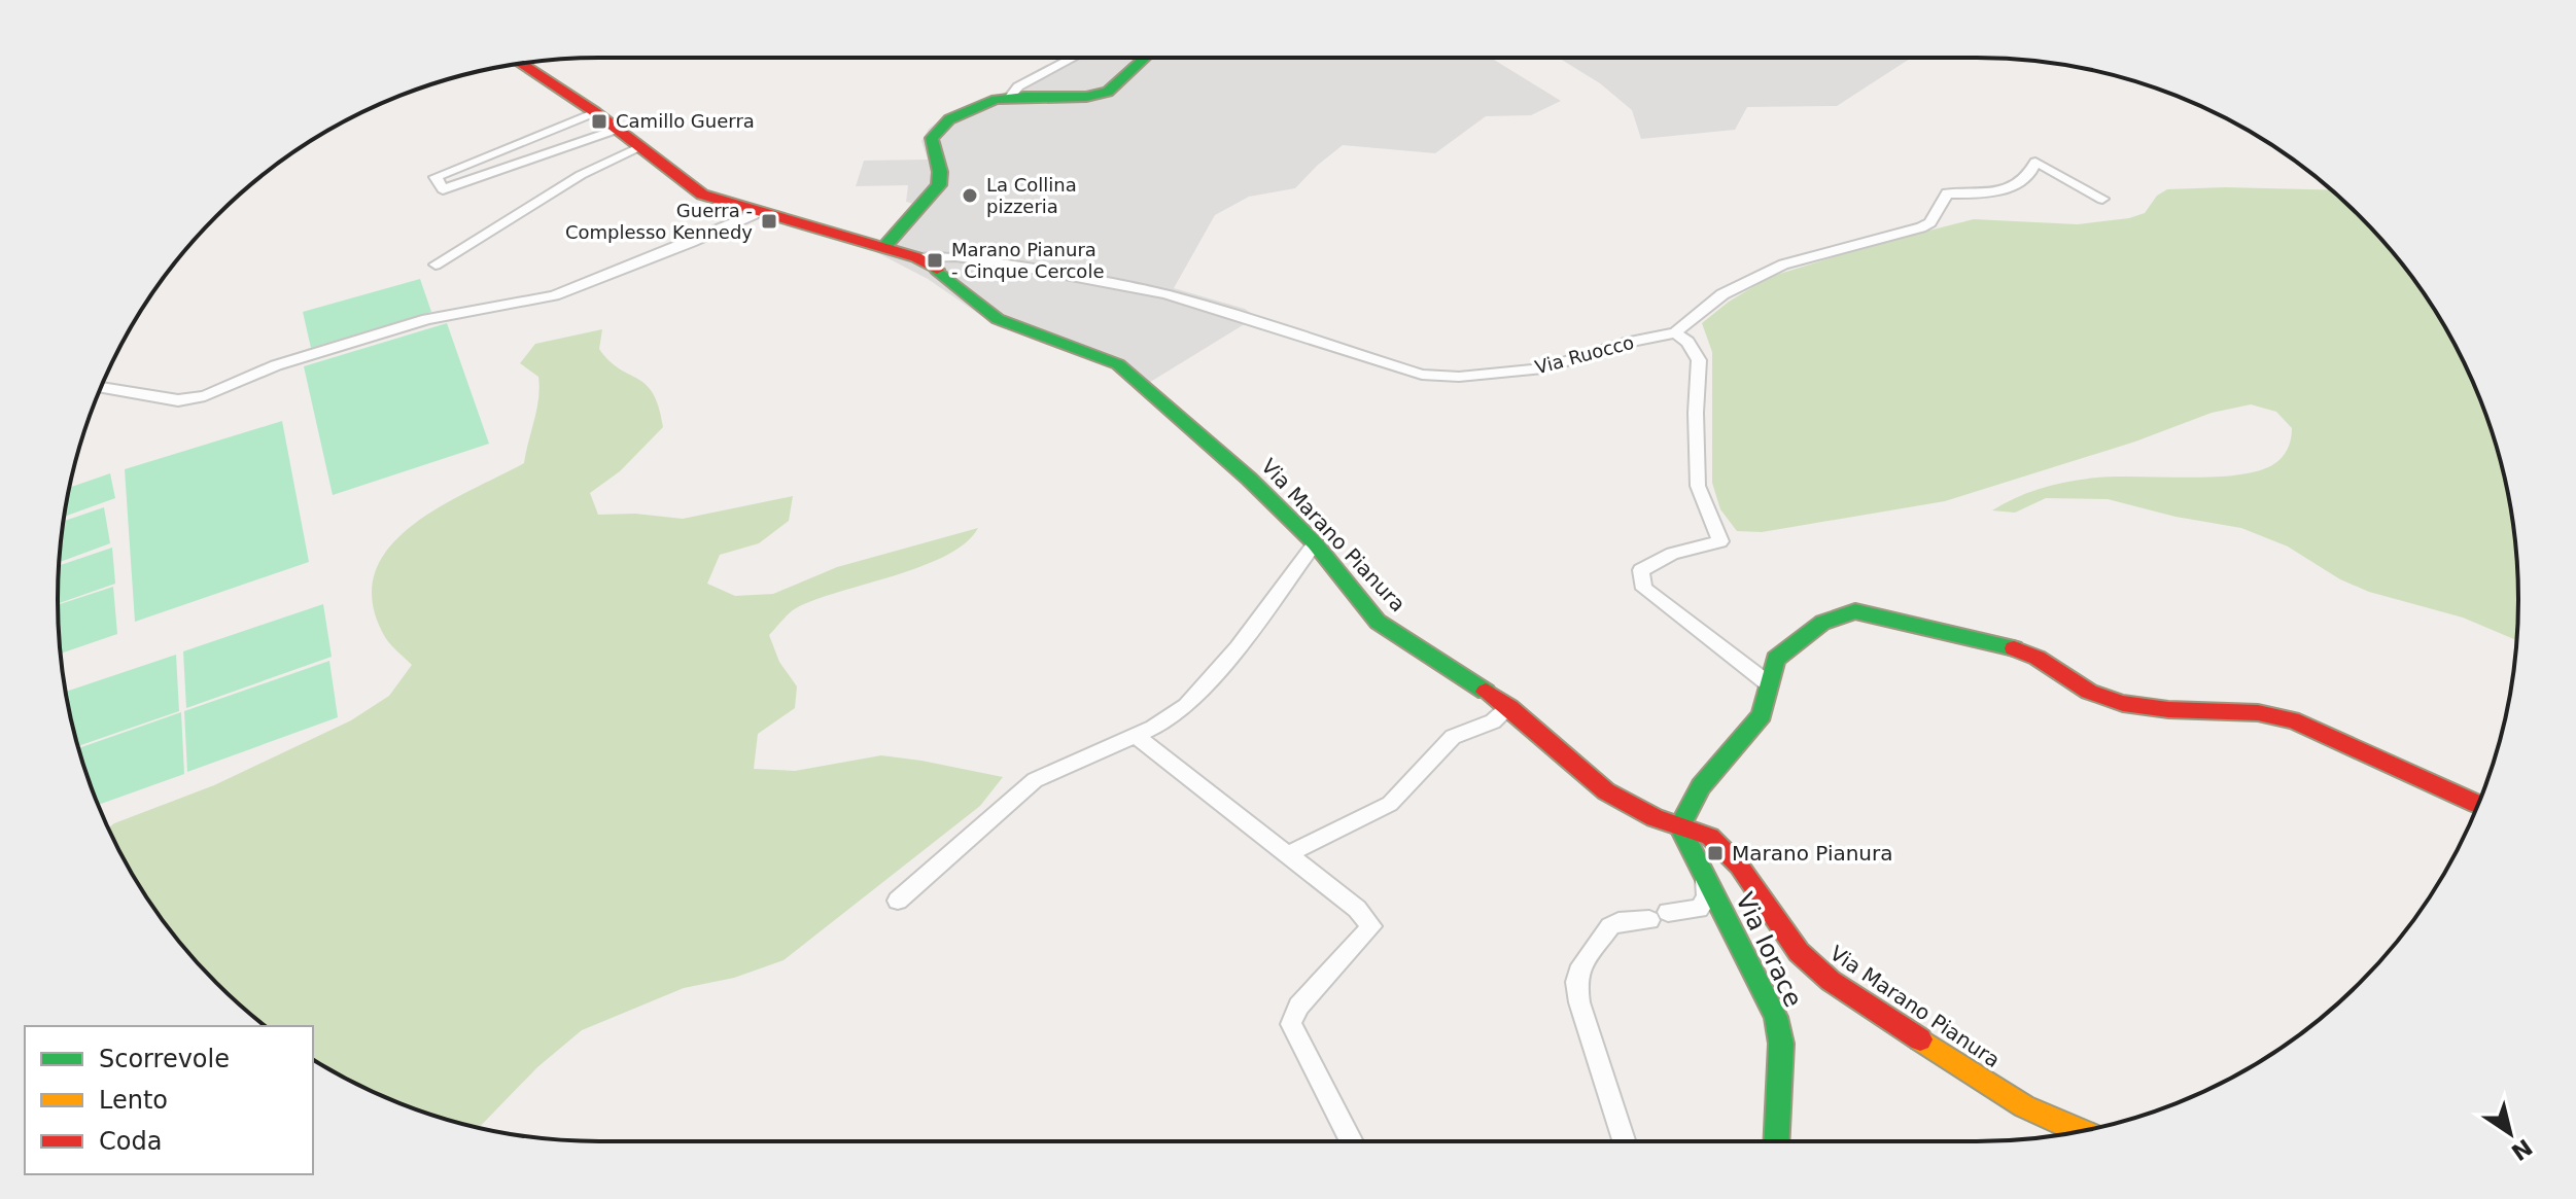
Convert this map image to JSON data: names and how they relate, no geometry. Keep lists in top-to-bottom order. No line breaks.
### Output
{"streets":{"street":["Via Ruocco","Via Marano Pianura","Via Iorace"]},"crossings":[["Via Ruocco","Via Marano Pianura"],["Via Marano Pianura","Via Iorace"]],"places":{"transit":["Camillo Guerra","Guerra - Complesso Kennedy","Marano Pianura - Cinque Cercole","Marano Pianura"],"other":["La Collina pizzeria"]},"legend":["Scorrevole","Lento","Coda"],"north":"bottom right"}
